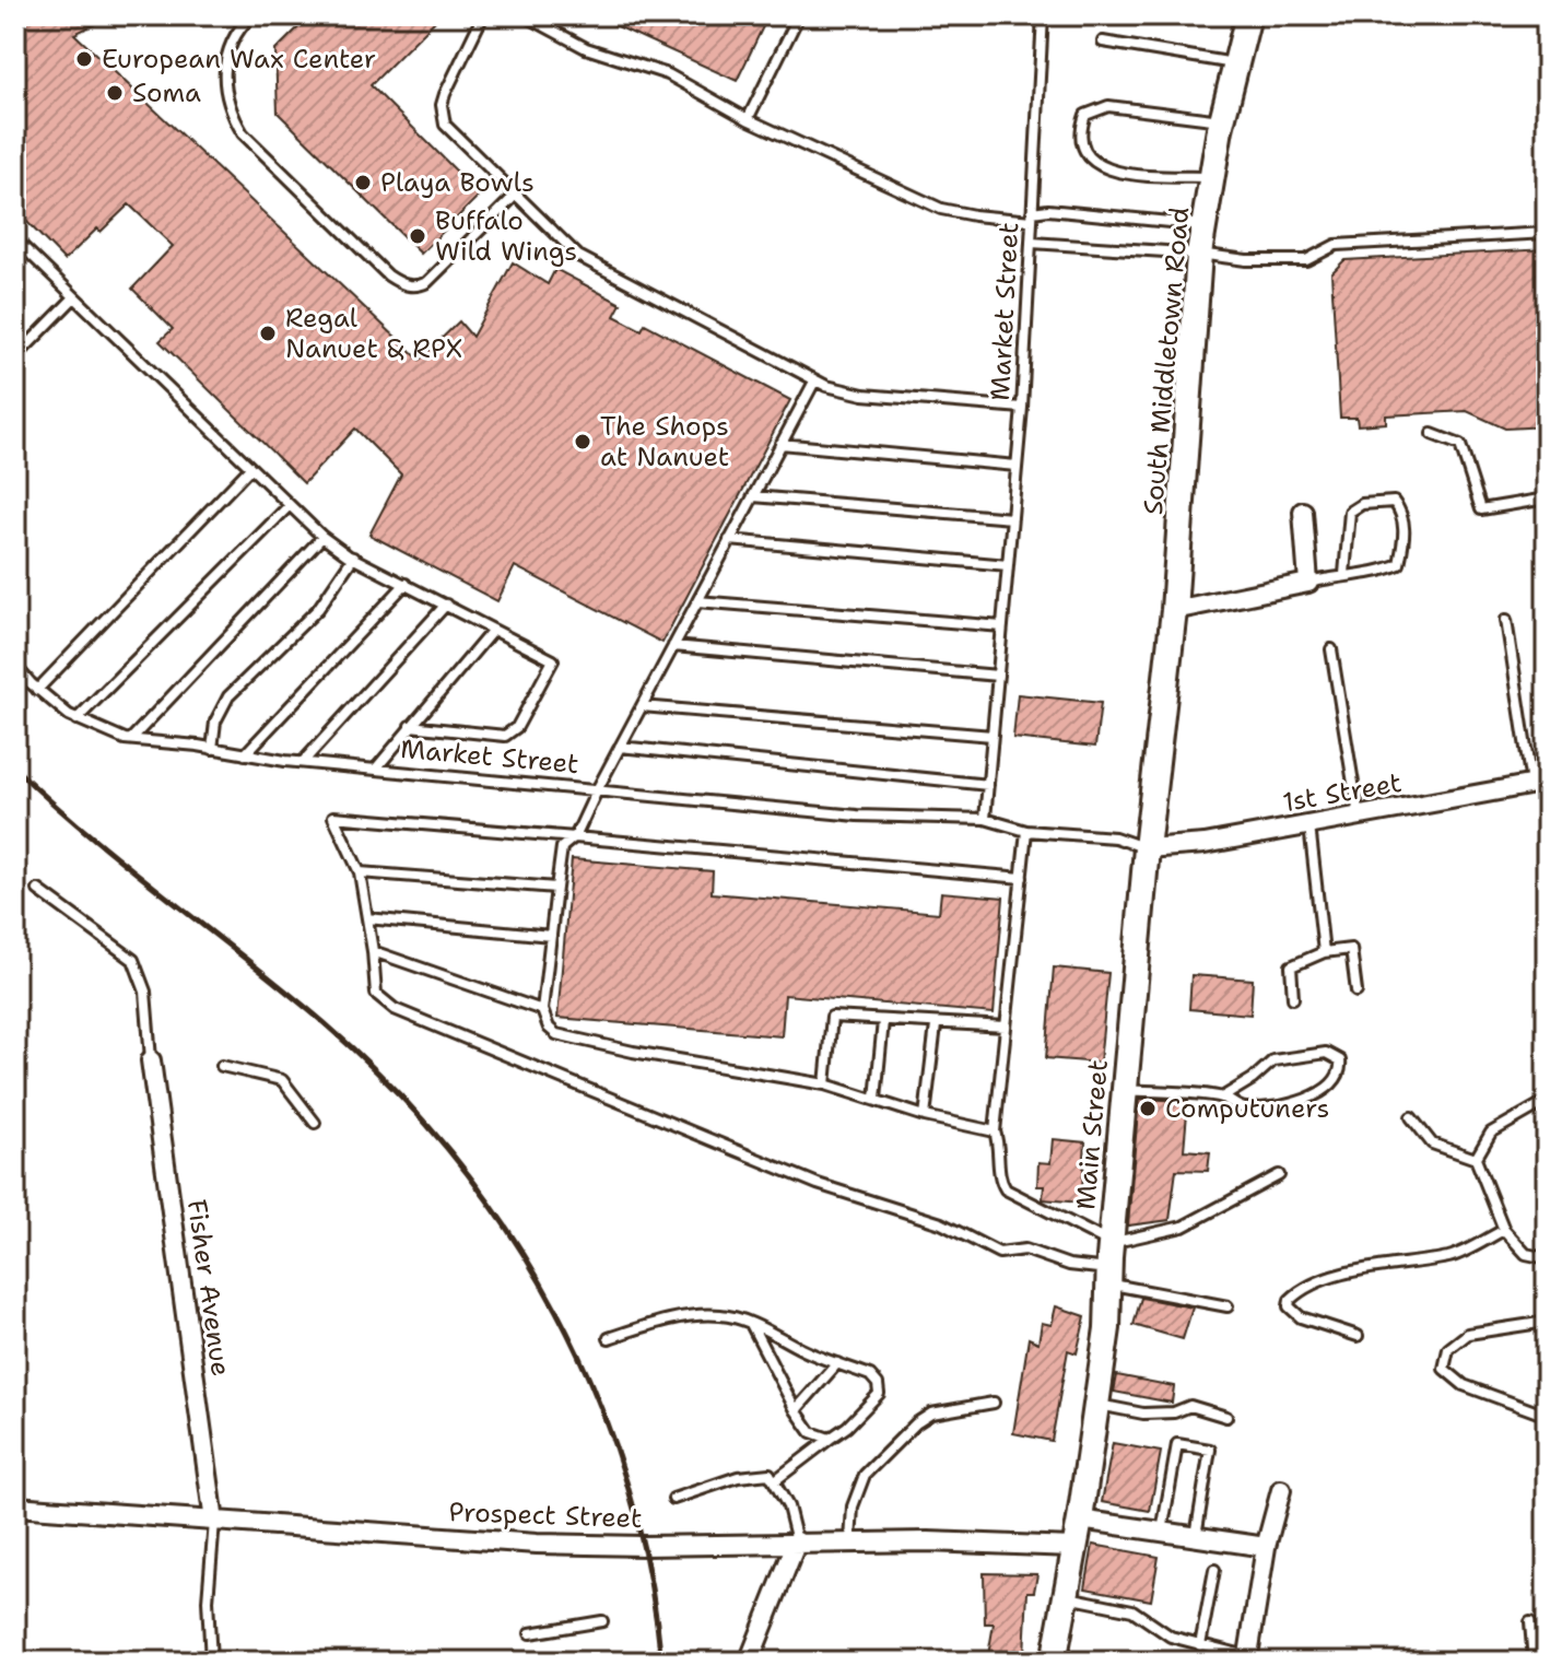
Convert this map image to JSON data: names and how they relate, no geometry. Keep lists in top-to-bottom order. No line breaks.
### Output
{"streets":{"street":["South Middletown Road","1st Street","Main Street","Fisher Avenue","Prospect Street"],"lane":["Market Street"]},"crossings":[["Market Street","1st Street"],["Market Street","Main Street"],["South Middletown Road","Main Street"],["1st Street","Main Street"],["Main Street","Prospect Street"],["Fisher Avenue","Prospect Street"]],"places":["European Wax Center","Soma","Playa Bowls","Buffalo Wild Wings","Regal Nanuet & RPX","The Shops at Nanuet","Computuners"]}
